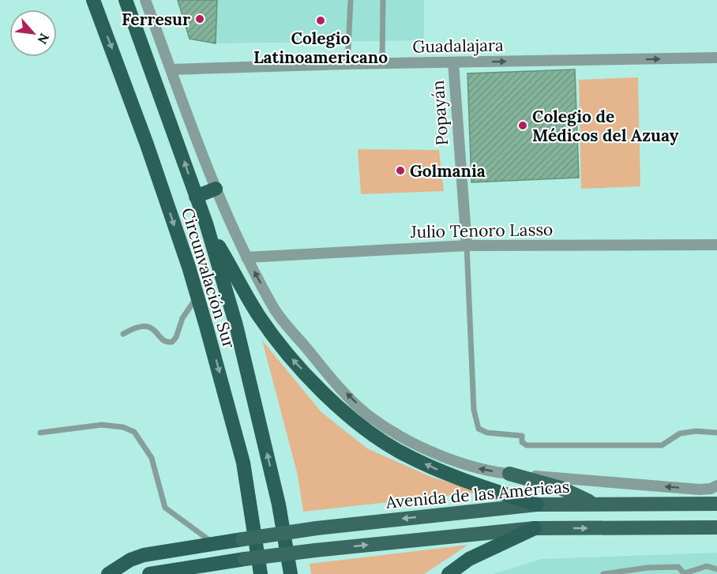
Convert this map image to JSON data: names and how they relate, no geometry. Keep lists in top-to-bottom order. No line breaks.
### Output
{"streets":{"highway":["Circunvalación Sur"],"main road":["Avenida de las Américas"],"street":["Guadalajara","Popayán","Julio Tenoro Lasso"]},"crossings":[["Guadalajara","Popayán"],["Popayán","Julio Tenoro Lasso"]],"one_way":["Guadalajara"],"places":["Ferresur","Colegio Latinoamericano","Colegio de Médicos del Azuay","Golmania"],"north":"bottom right"}
